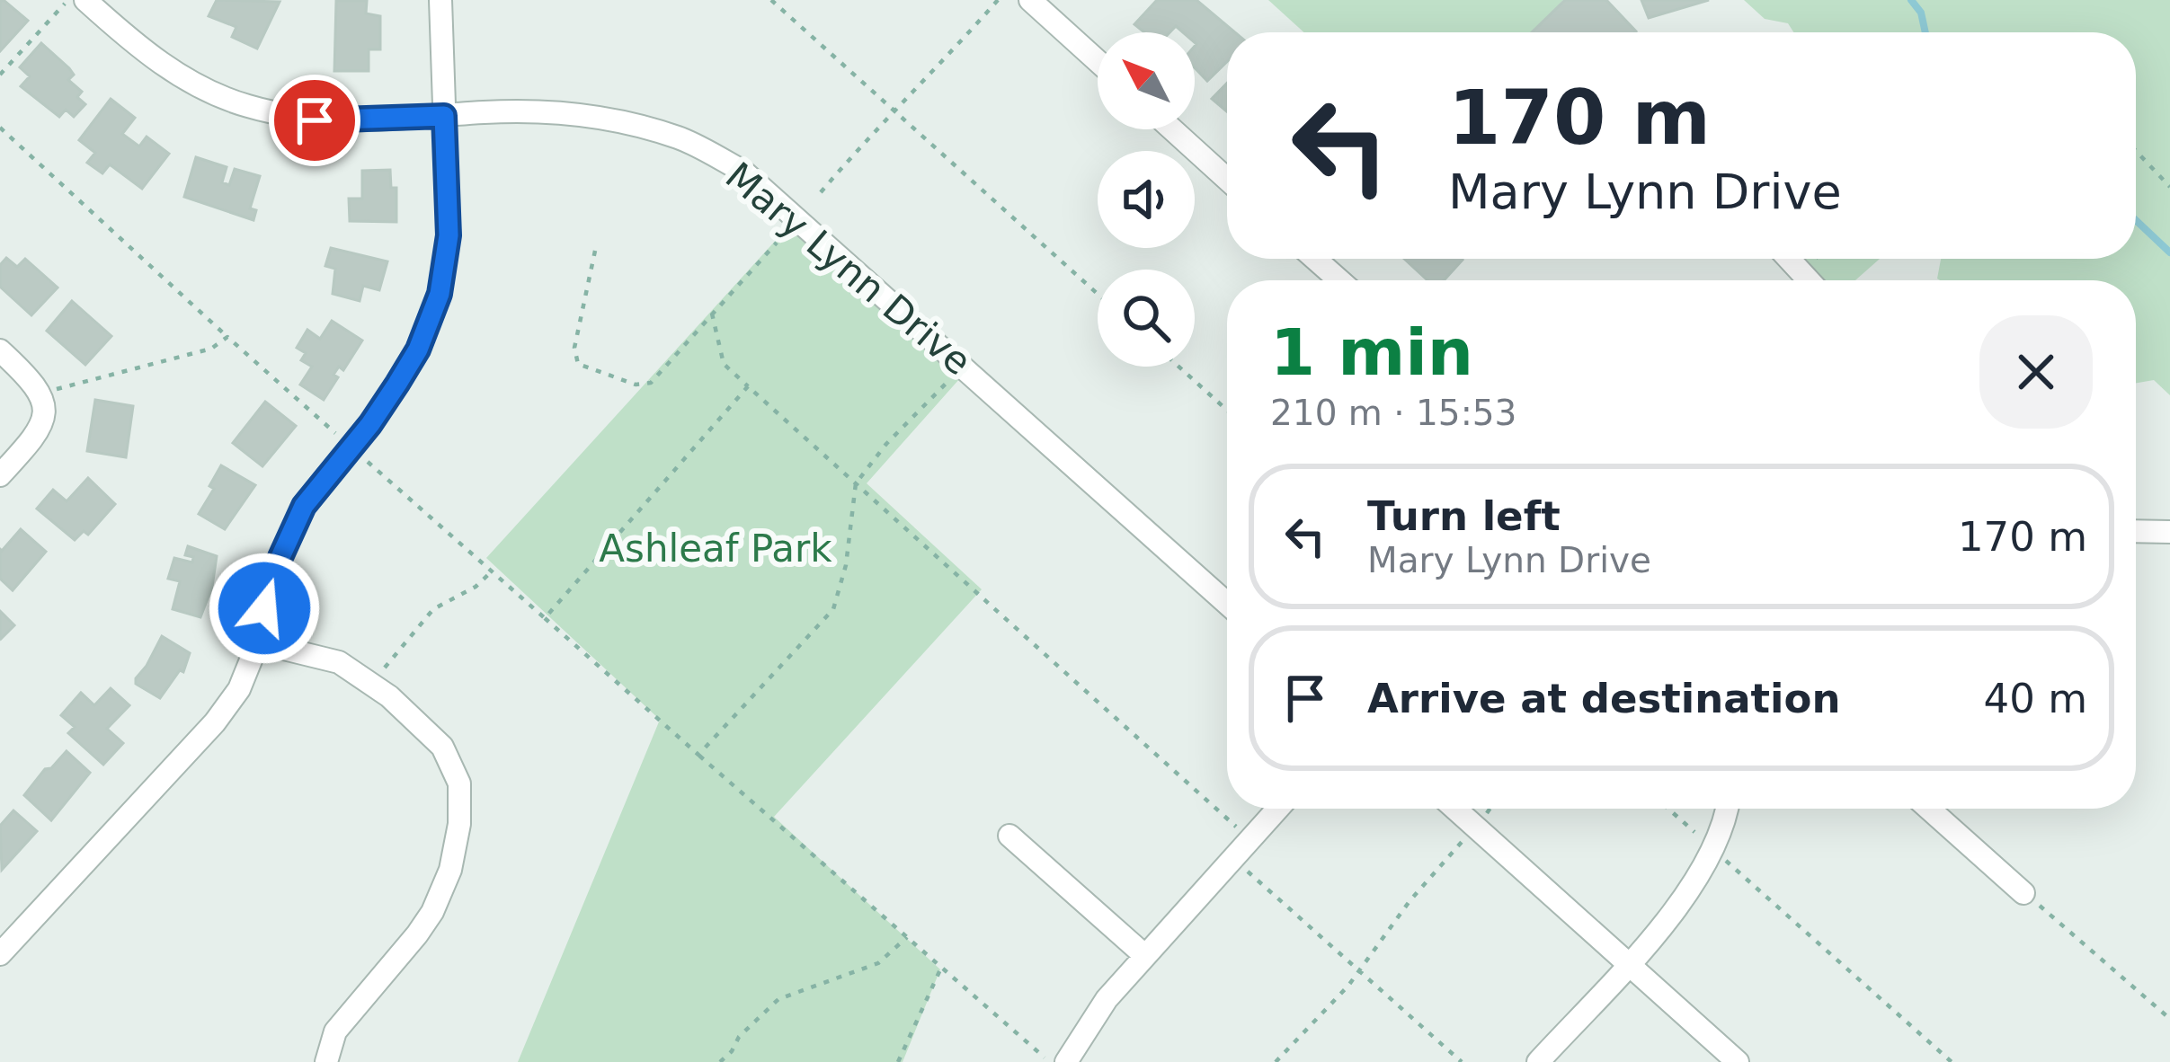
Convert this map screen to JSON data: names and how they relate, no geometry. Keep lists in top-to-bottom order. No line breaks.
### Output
{"streets":{"street":["Mary Lynn Drive"]},"parks":["Ashleaf Park"],"north":"top left","page":{"turn":["170 m","Mary Lynn Drive"],"heading":["1 min","210 m · 15:53"],"list":[{"name":"Turn left","note":"Mary Lynn Drive","value":"170 m"},{"name":"Arrive at destination","value":"40 m"}]}}
